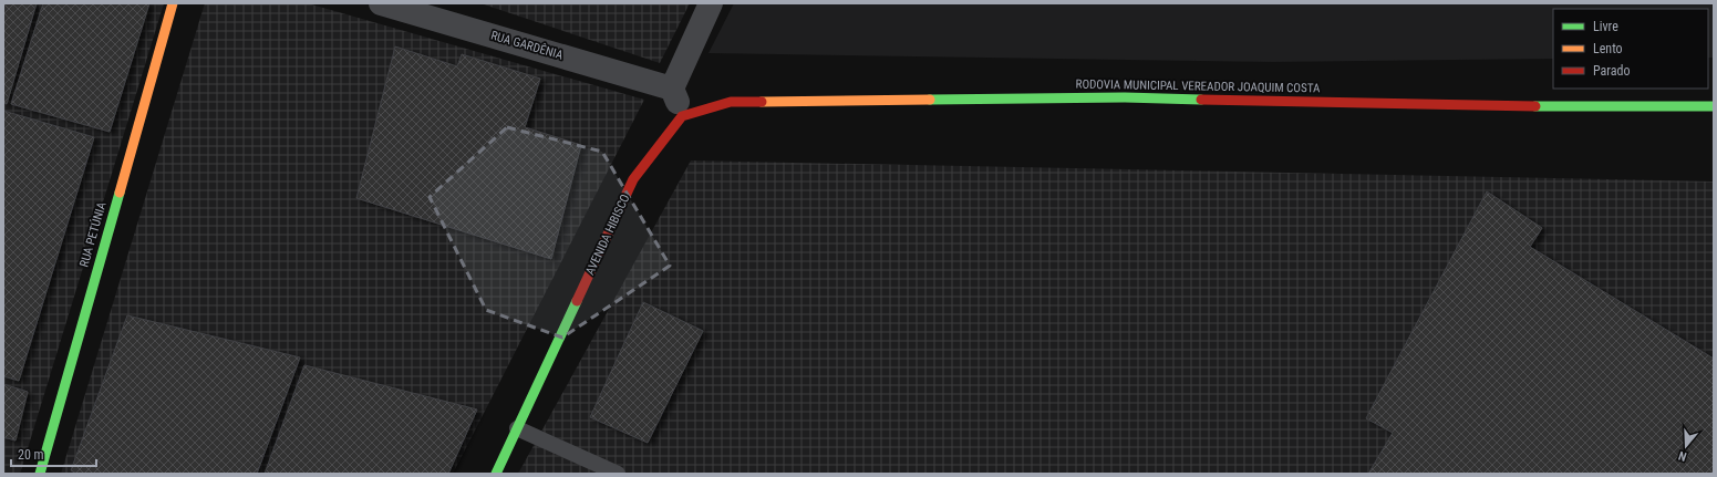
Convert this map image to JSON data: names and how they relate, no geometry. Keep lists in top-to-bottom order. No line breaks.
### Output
{"streets":{"main road":["RODOVIA MUNICIPAL VEREADOR JOAQUIM COSTA","RUA PETÚNIA","AVENIDA HIBISCO"],"street":["RUA GARDÊNIA"]},"crossings":[["RODOVIA MUNICIPAL VEREADOR JOAQUIM COSTA","AVENIDA HIBISCO"]],"legend":["Livre","Lento","Parado"],"scale_bar":"20 m","north":"bottom"}
